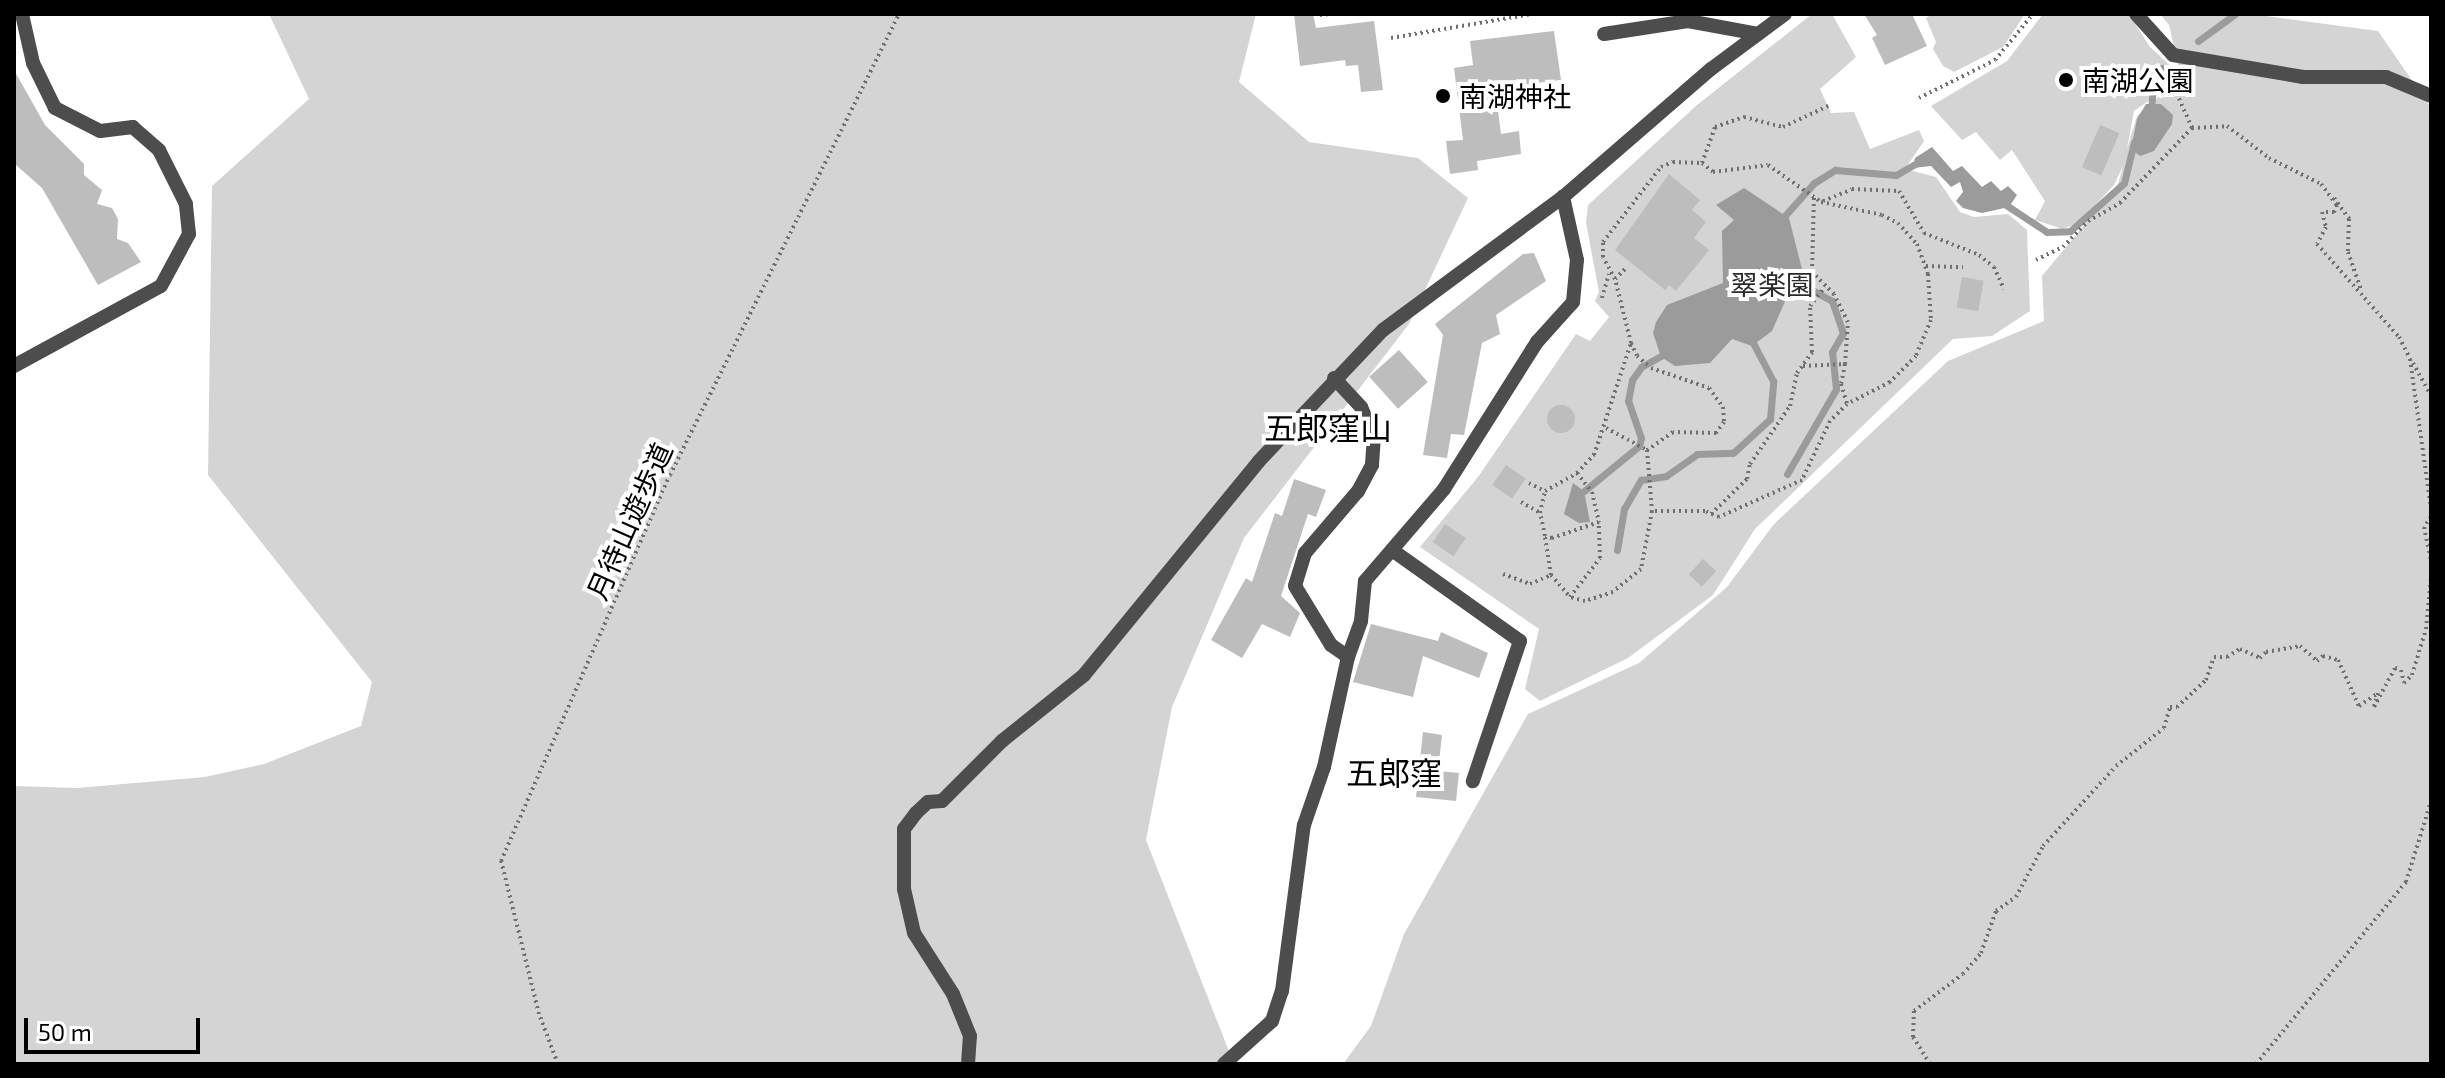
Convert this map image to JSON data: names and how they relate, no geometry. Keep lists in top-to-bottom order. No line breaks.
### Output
{"streets":{"path":["月待山遊歩道"]},"districts":["五郎窪山","五郎窪"],"parks":["翠楽園"],"places":["南湖公園","南湖神社"],"scale_bar":"50 m"}
